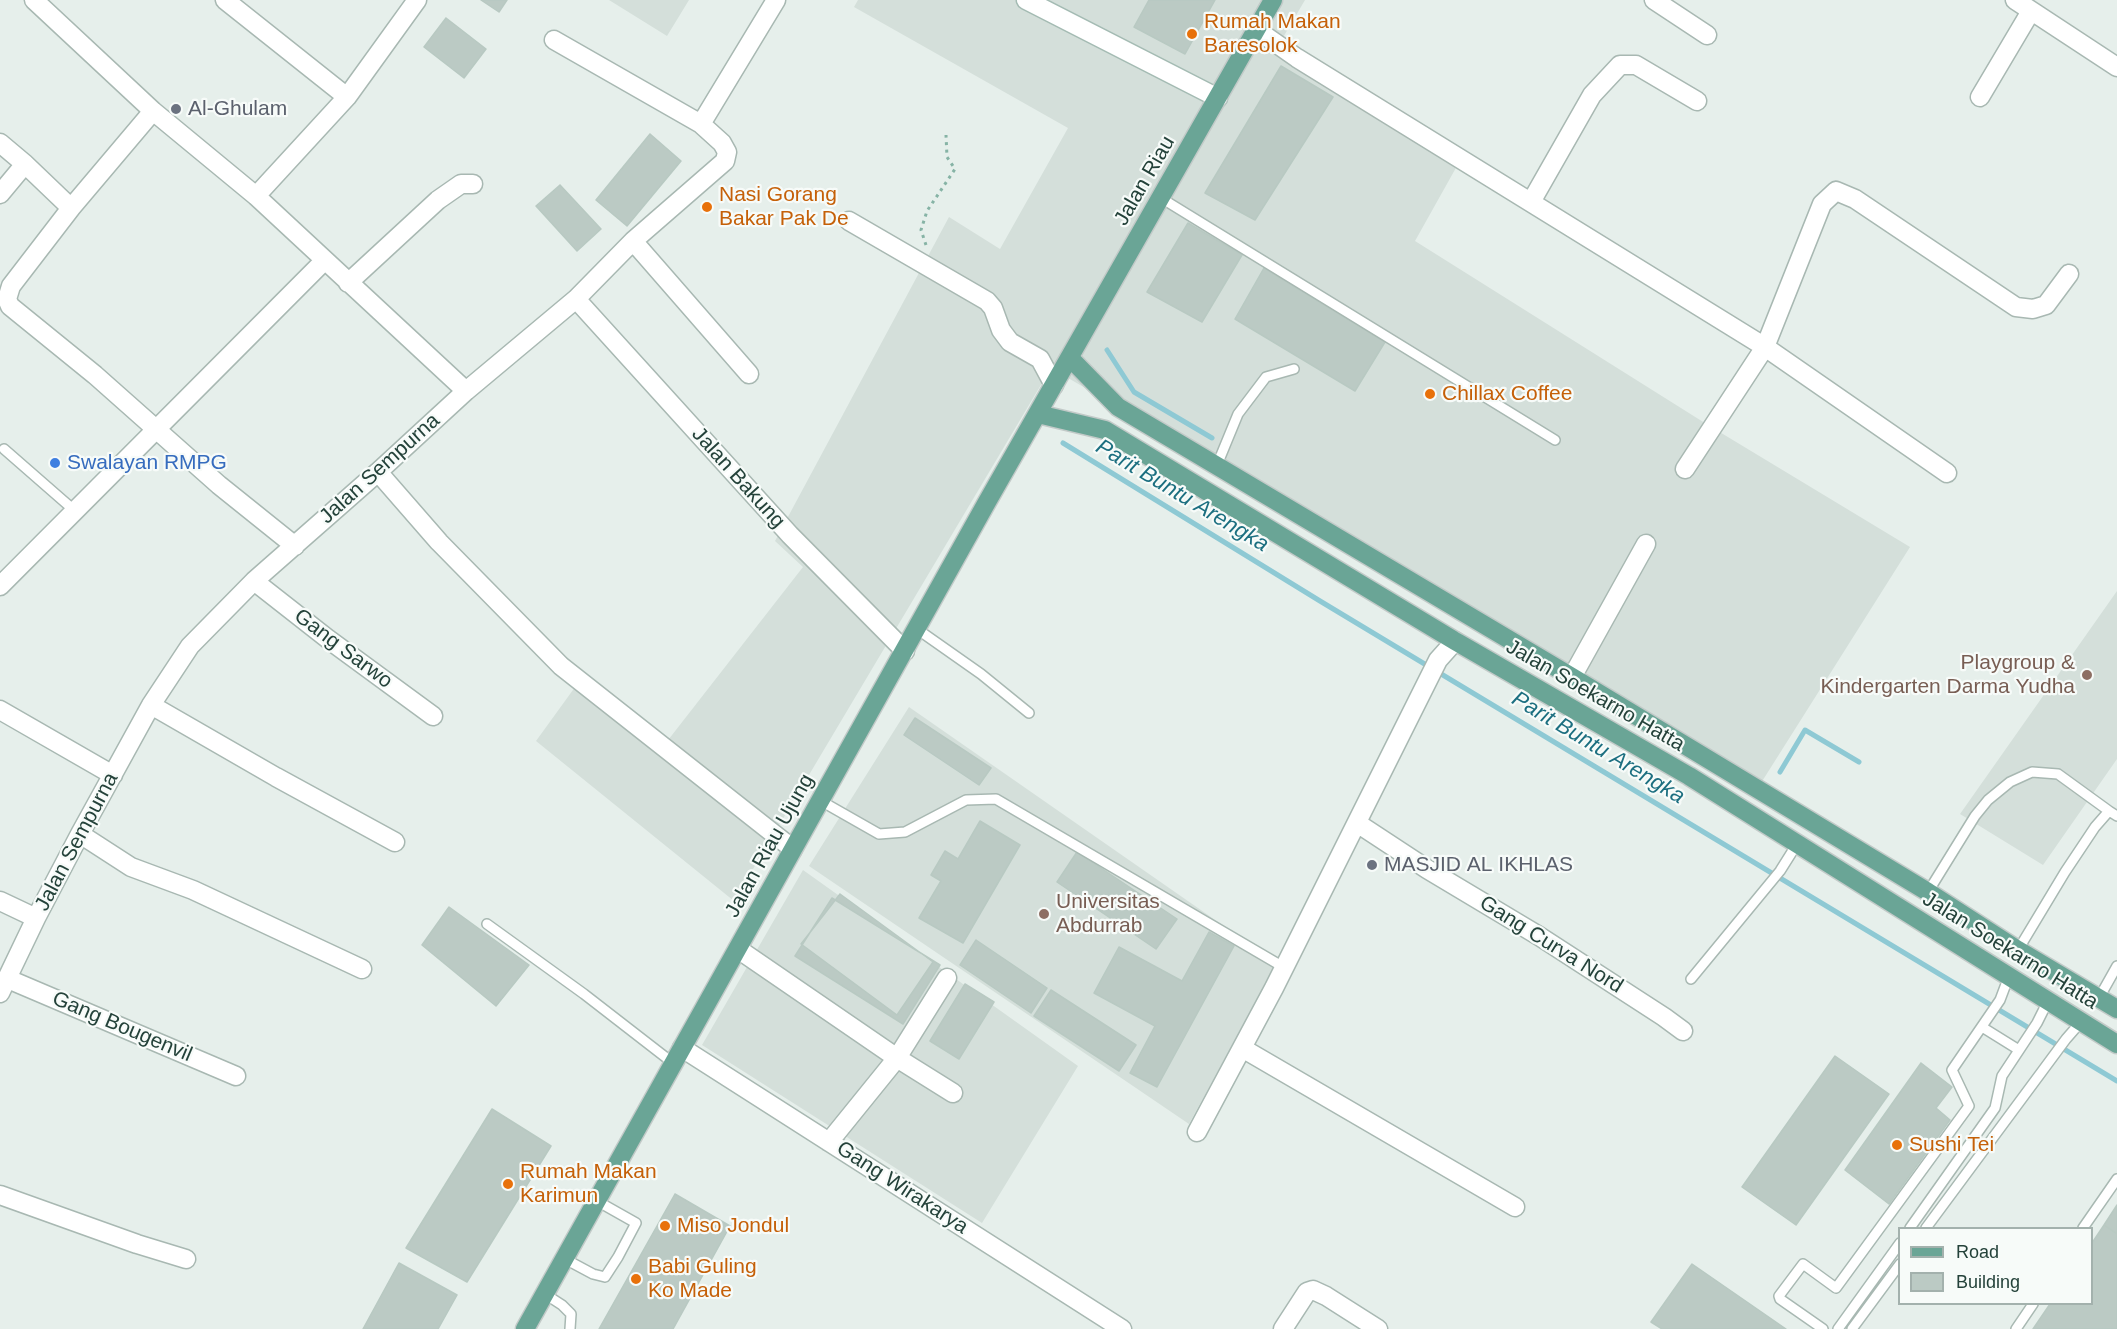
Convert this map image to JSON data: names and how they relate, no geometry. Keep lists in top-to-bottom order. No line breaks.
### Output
{"streets":{"main road":["Jalan Riau","Jalan Soekarno Hatta","Jalan Riau Ujung"],"street":["Jalan Sempurna","Jalan Bakung","Gang Sarwo","Gang Curva Nord","Gang Bougenvil","Gang Wirakarya"]},"crossings":[["Jalan Riau","Jalan Soekarno Hatta"],["Jalan Riau","Jalan Riau Ujung"],["Jalan Sempurna","Jalan Bakung"],["Jalan Sempurna","Gang Sarwo"],["Jalan Sempurna","Gang Bougenvil"],["Jalan Bakung","Jalan Riau Ujung"],["Jalan Soekarno Hatta","Jalan Riau Ujung"],["Jalan Riau Ujung","Gang Wirakarya"]],"water":["Parit Buntu Arengka"],"places":["Rumah Makan Baresolok","Al-Ghulam","Nasi Gorang Bakar Pak De","Chillax Coffee","Swalayan RMPG","Playgroup & Kindergarten Darma Yudha","MASJID AL IKHLAS","Universitas Abdurrab","Sushi Tei","Rumah Makan Karimun","Miso Jondul","Babi Guling Ko Made"],"legend":["Road","Building"]}
